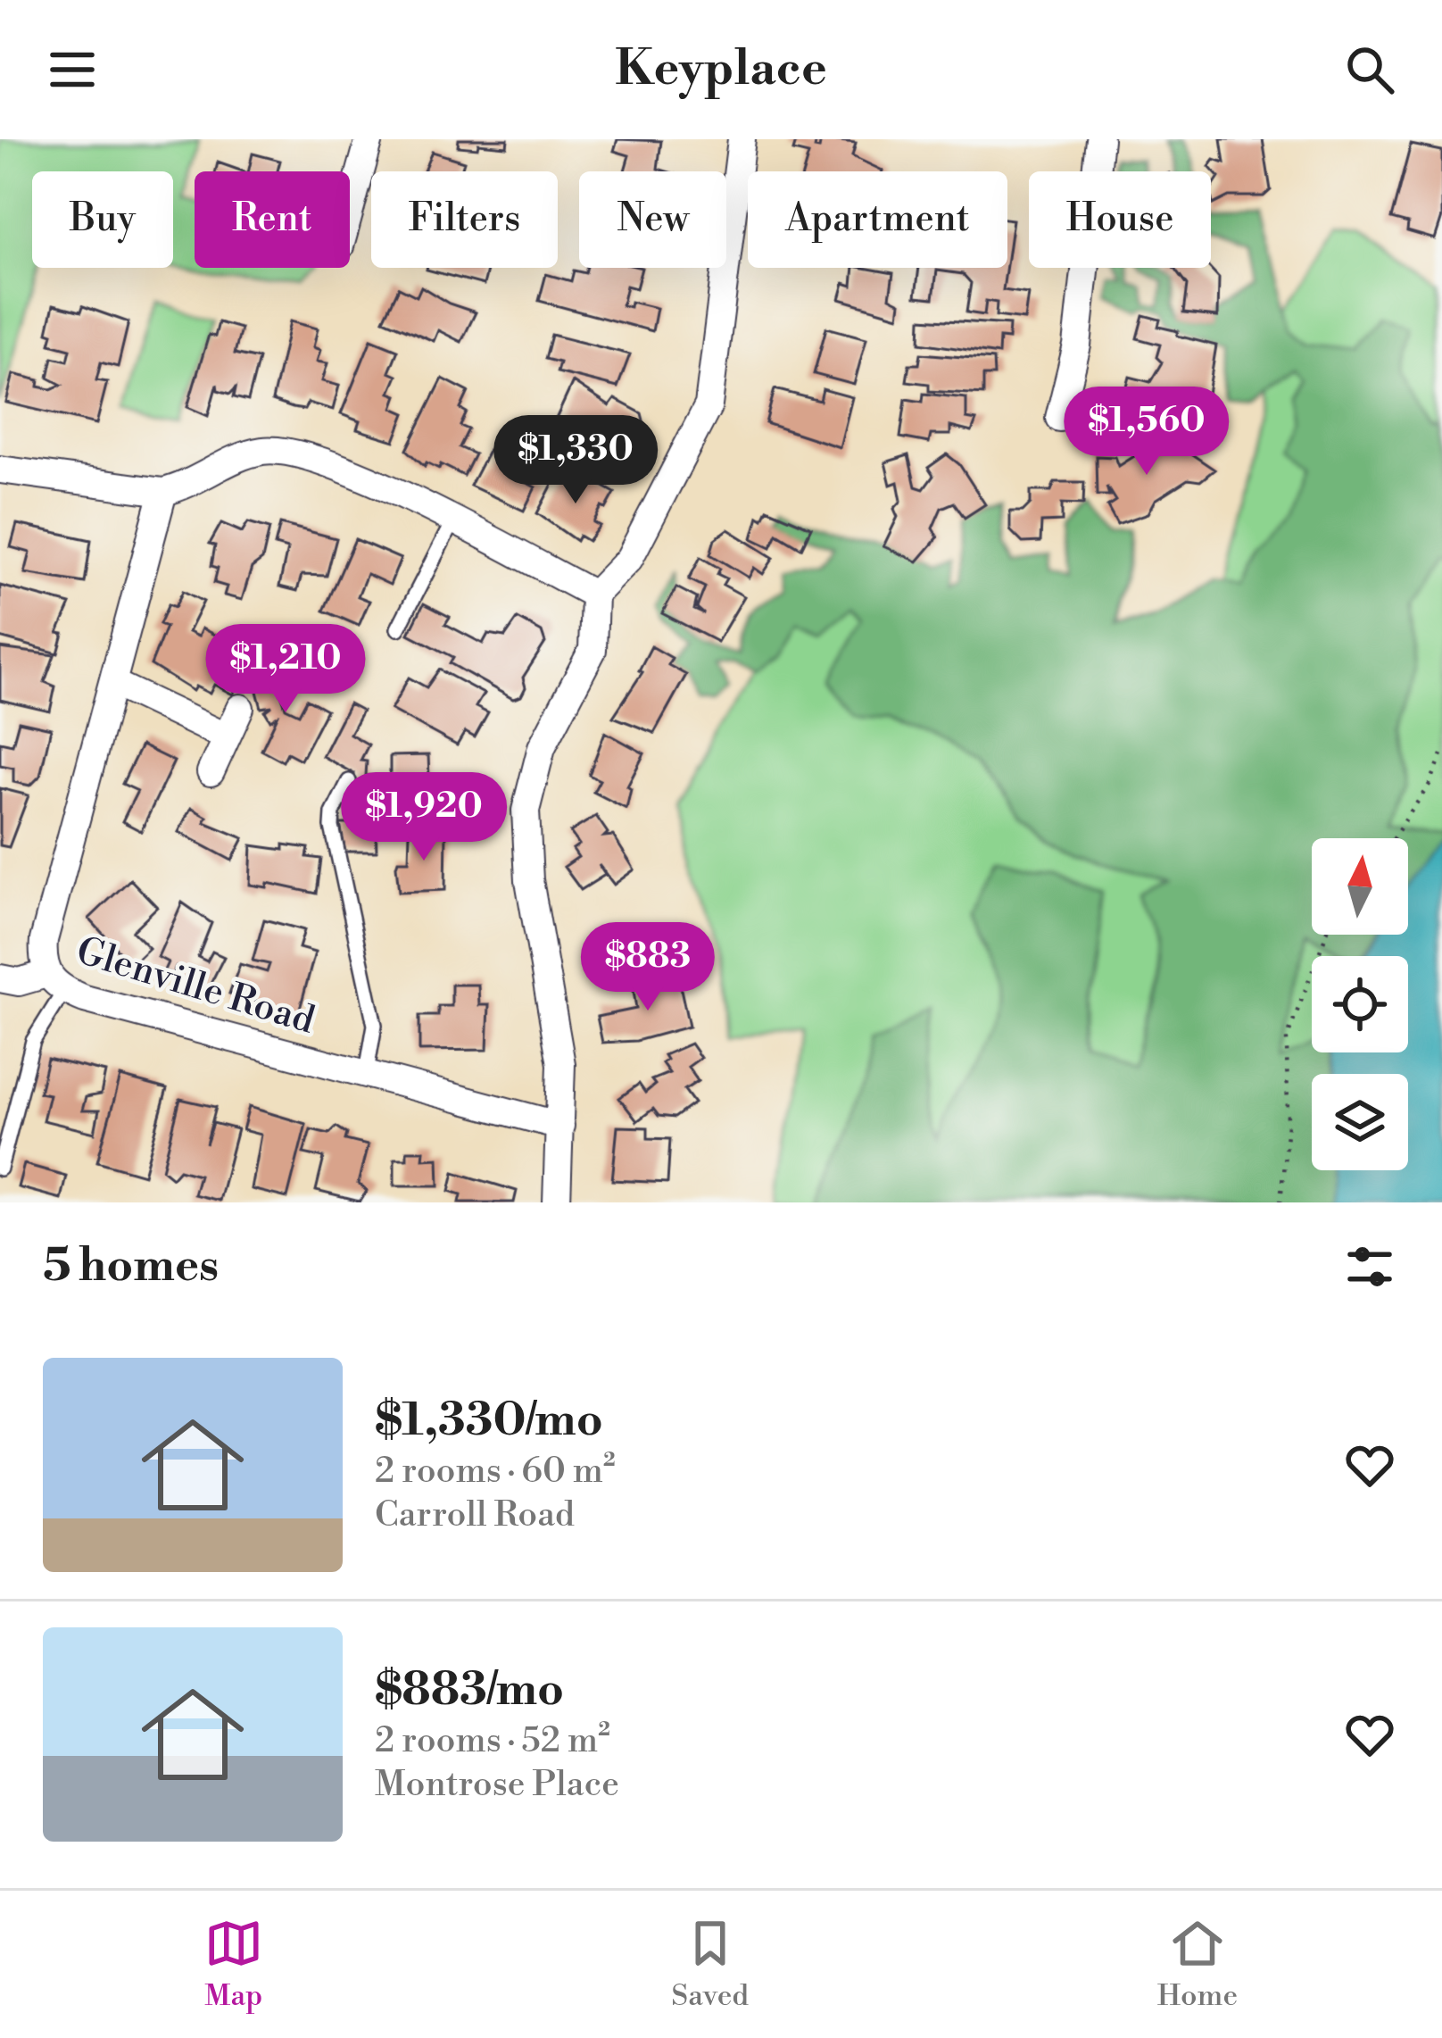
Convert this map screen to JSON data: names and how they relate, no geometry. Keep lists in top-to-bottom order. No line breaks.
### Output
{"streets":{"street":["Glenville Road"]},"north":"top","page":{"header":"Keyplace","chip":["Buy","Rent","Filters","New","Apartment","House"],"price":["$1,560","$1,330","$1,210","$1,920","$883"],"heading":"5 homes","list":[{"name":"$1,330/mo","note":"2 rooms · 60 m² · Carroll Road"},{"name":"$883/mo","note":"2 rooms · 52 m² · Montrose Place"}],"tabs":["Map","Saved","Home"]}}
